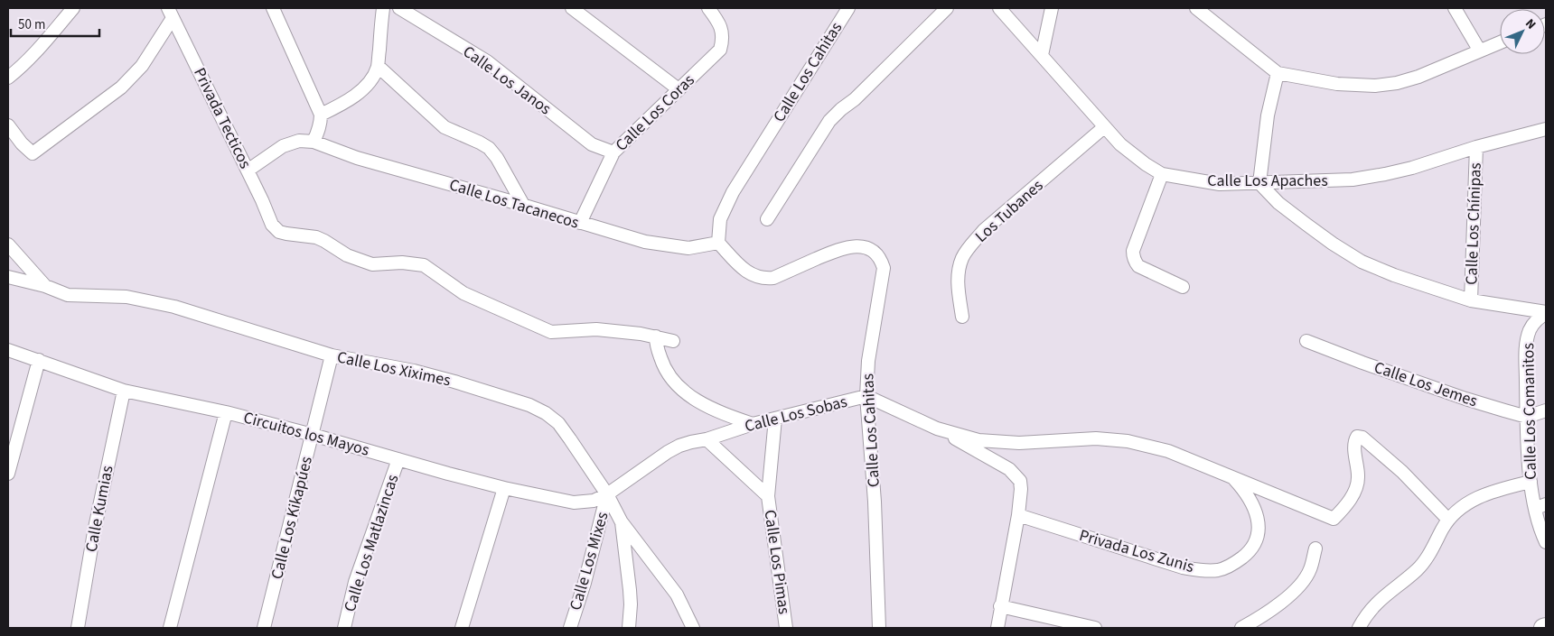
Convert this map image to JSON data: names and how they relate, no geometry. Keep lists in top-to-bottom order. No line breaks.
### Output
{"streets":{"street":["Calle Los Cahitas","Calle Los Janos","Calle Los Coras","Privada Tecticos","Calle Los Apaches","Calle Los Tacanecos","Los Tubanes","Calle Los Chínipas","Calle Los Xiximes","Calle Los Jemes","Calle Los Comanitos","Calle Los Sobas","Circuitos los Mayos","Calle Kumias","Calle Los Kikapúes","Calle Los Matlazincas","Privada Los Zunis","Calle Los Mixes","Calle Los Pimas"]},"crossings":[["Calle Los Cahitas","Calle Los Tacanecos"],["Calle Los Cahitas","Calle Los Sobas"],["Calle Los Janos","Calle Los Coras"],["Calle Los Coras","Calle Los Tacanecos"],["Privada Tecticos","Calle Los Tacanecos"],["Calle Los Apaches","Los Tubanes"],["Calle Los Apaches","Calle Los Chínipas"],["Calle Los Xiximes","Calle Los Sobas"],["Calle Los Xiximes","Circuitos los Mayos"],["Calle Los Xiximes","Calle Los Kikapúes"],["Calle Los Xiximes","Calle Los Mixes"],["Calle Los Jemes","Calle Los Comanitos"],["Calle Los Sobas","Circuitos los Mayos"],["Calle Los Sobas","Privada Los Zunis"],["Calle Los Sobas","Calle Los Mixes"],["Calle Los Sobas","Calle Los Pimas"],["Circuitos los Mayos","Calle Kumias"],["Circuitos los Mayos","Calle Los Kikapúes"],["Circuitos los Mayos","Calle Los Matlazincas"],["Circuitos los Mayos","Calle Los Mixes"]],"scale_bar":"50 m","north":"top right"}
